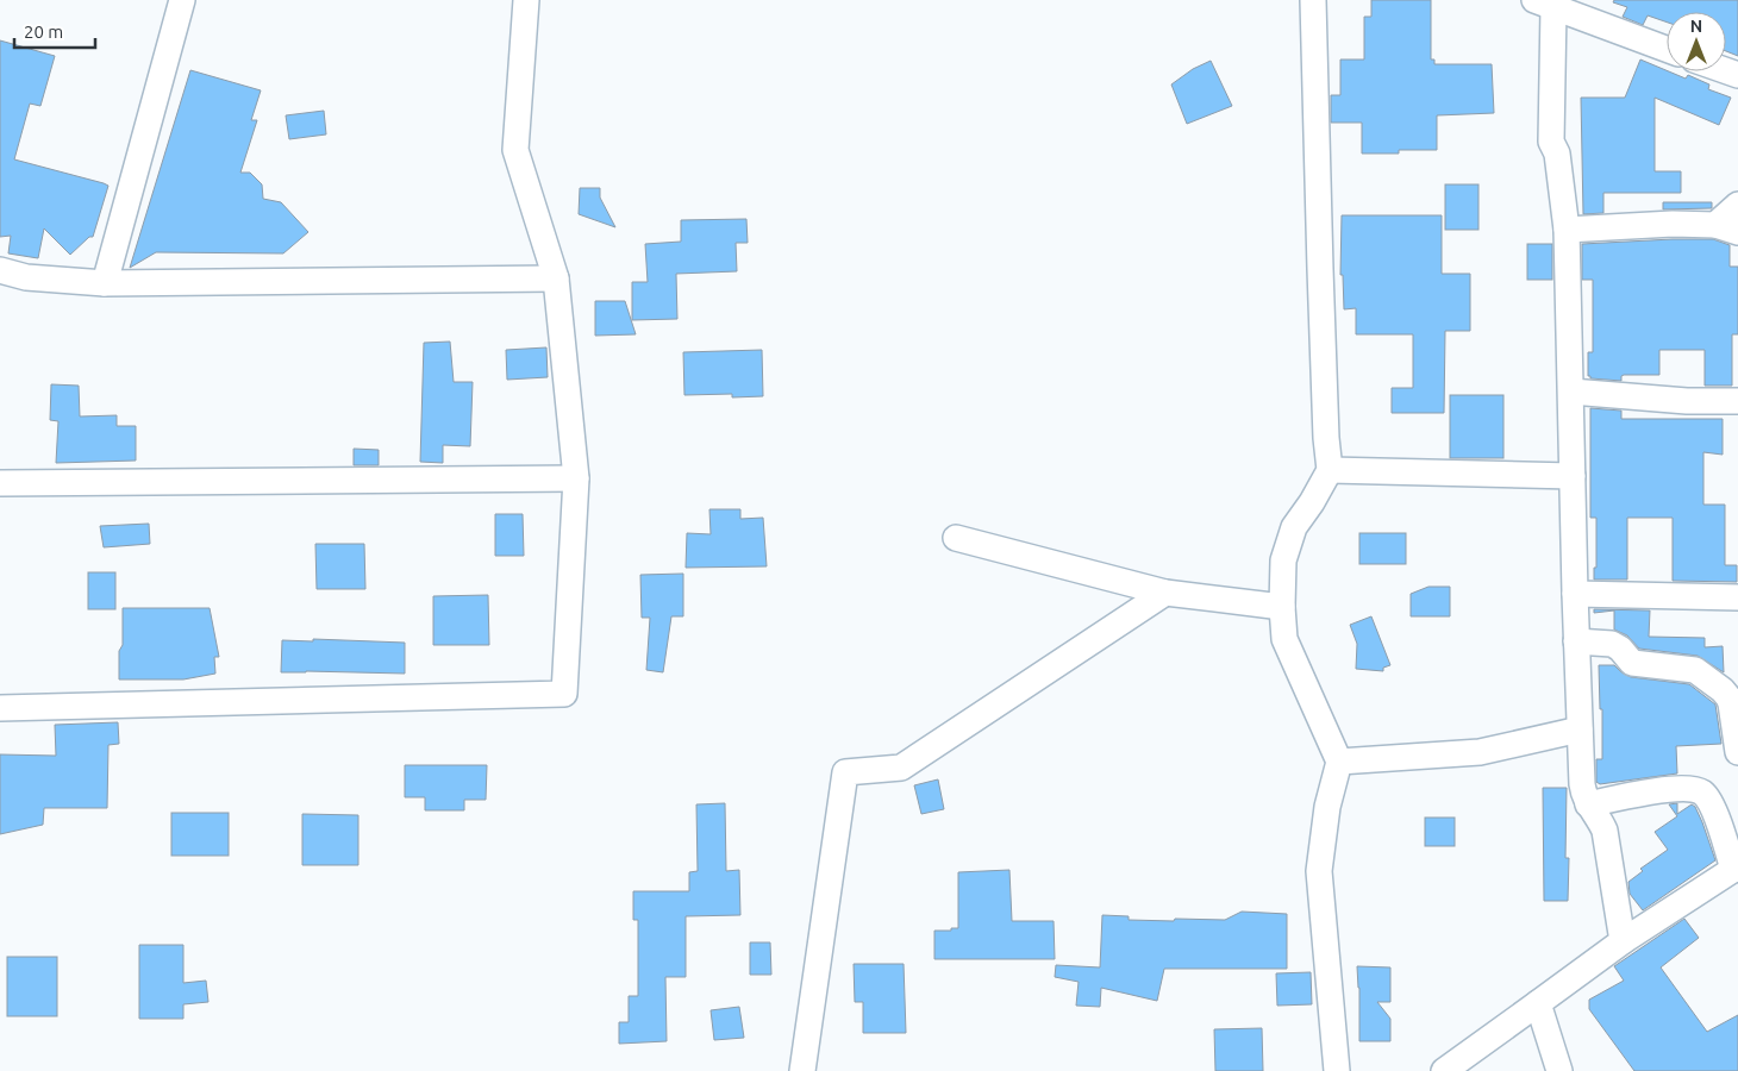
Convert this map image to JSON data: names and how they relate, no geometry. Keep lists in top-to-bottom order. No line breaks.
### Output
{"scale_bar":"20 m","north":"top"}
